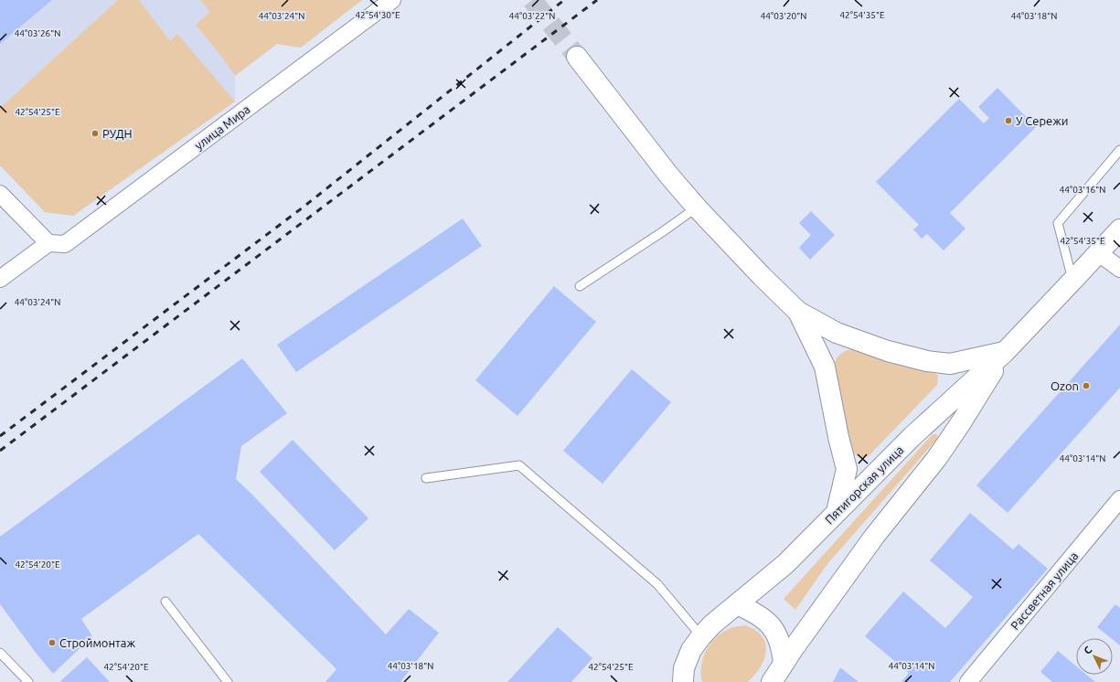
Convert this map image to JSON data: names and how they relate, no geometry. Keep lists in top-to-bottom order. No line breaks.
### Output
{"streets":{"main road":["Пятигорская улица"],"street":["улица Мира","Рассветная улица"]},"places":["У Сережи","РУДН","Ozon","Строймонтаж"],"north":"top left","coordinates":["42°54'30\"E","42°54'35\"E","44°03'24\"N","44°03'22\"N","44°03'20\"N","44°03'18\"N","44°03'26\"N","42°54'25\"E","44°03'16\"N","44°03'14\"N","42°54'20\"E"]}
